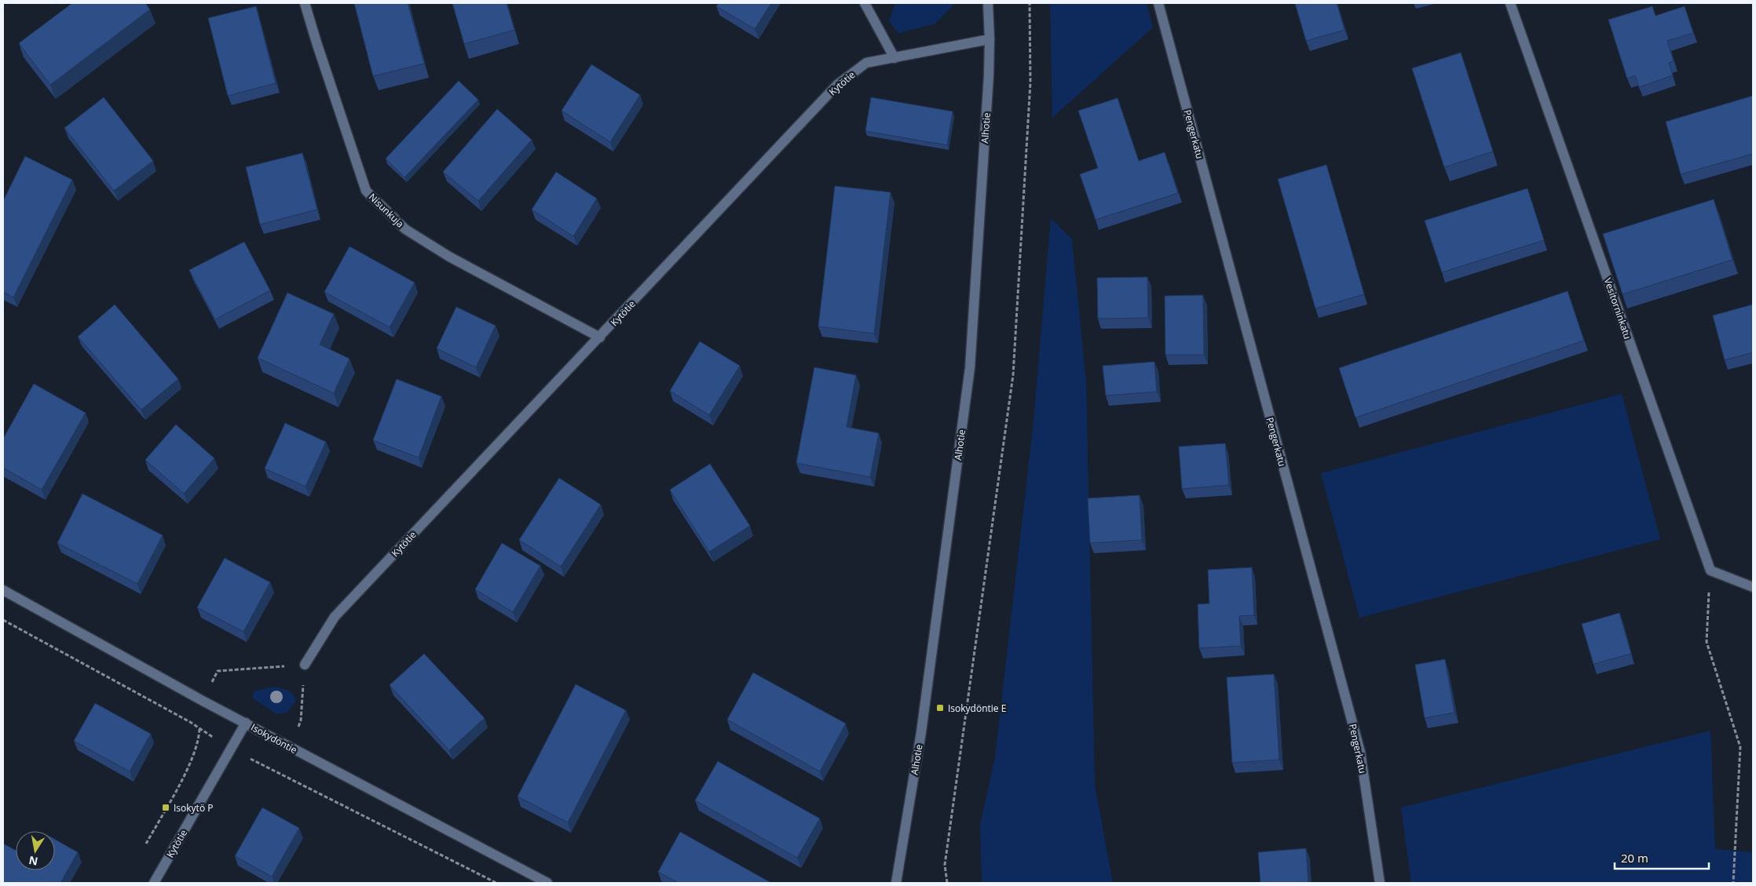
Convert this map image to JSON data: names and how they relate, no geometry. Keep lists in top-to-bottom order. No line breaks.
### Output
{"streets":{"street":["Kytötie","Alhotie","Pengerkatu","Nisunkuja","Vesitorninkatu","Isokydöntie"]},"crossings":[["Kytötie","Alhotie"],["Kytötie","Nisunkuja"],["Kytötie","Isokydöntie"]],"places":{"transit":["Isokydöntie E","Isokytö P"]},"scale_bar":"20 m","north":"bottom"}
